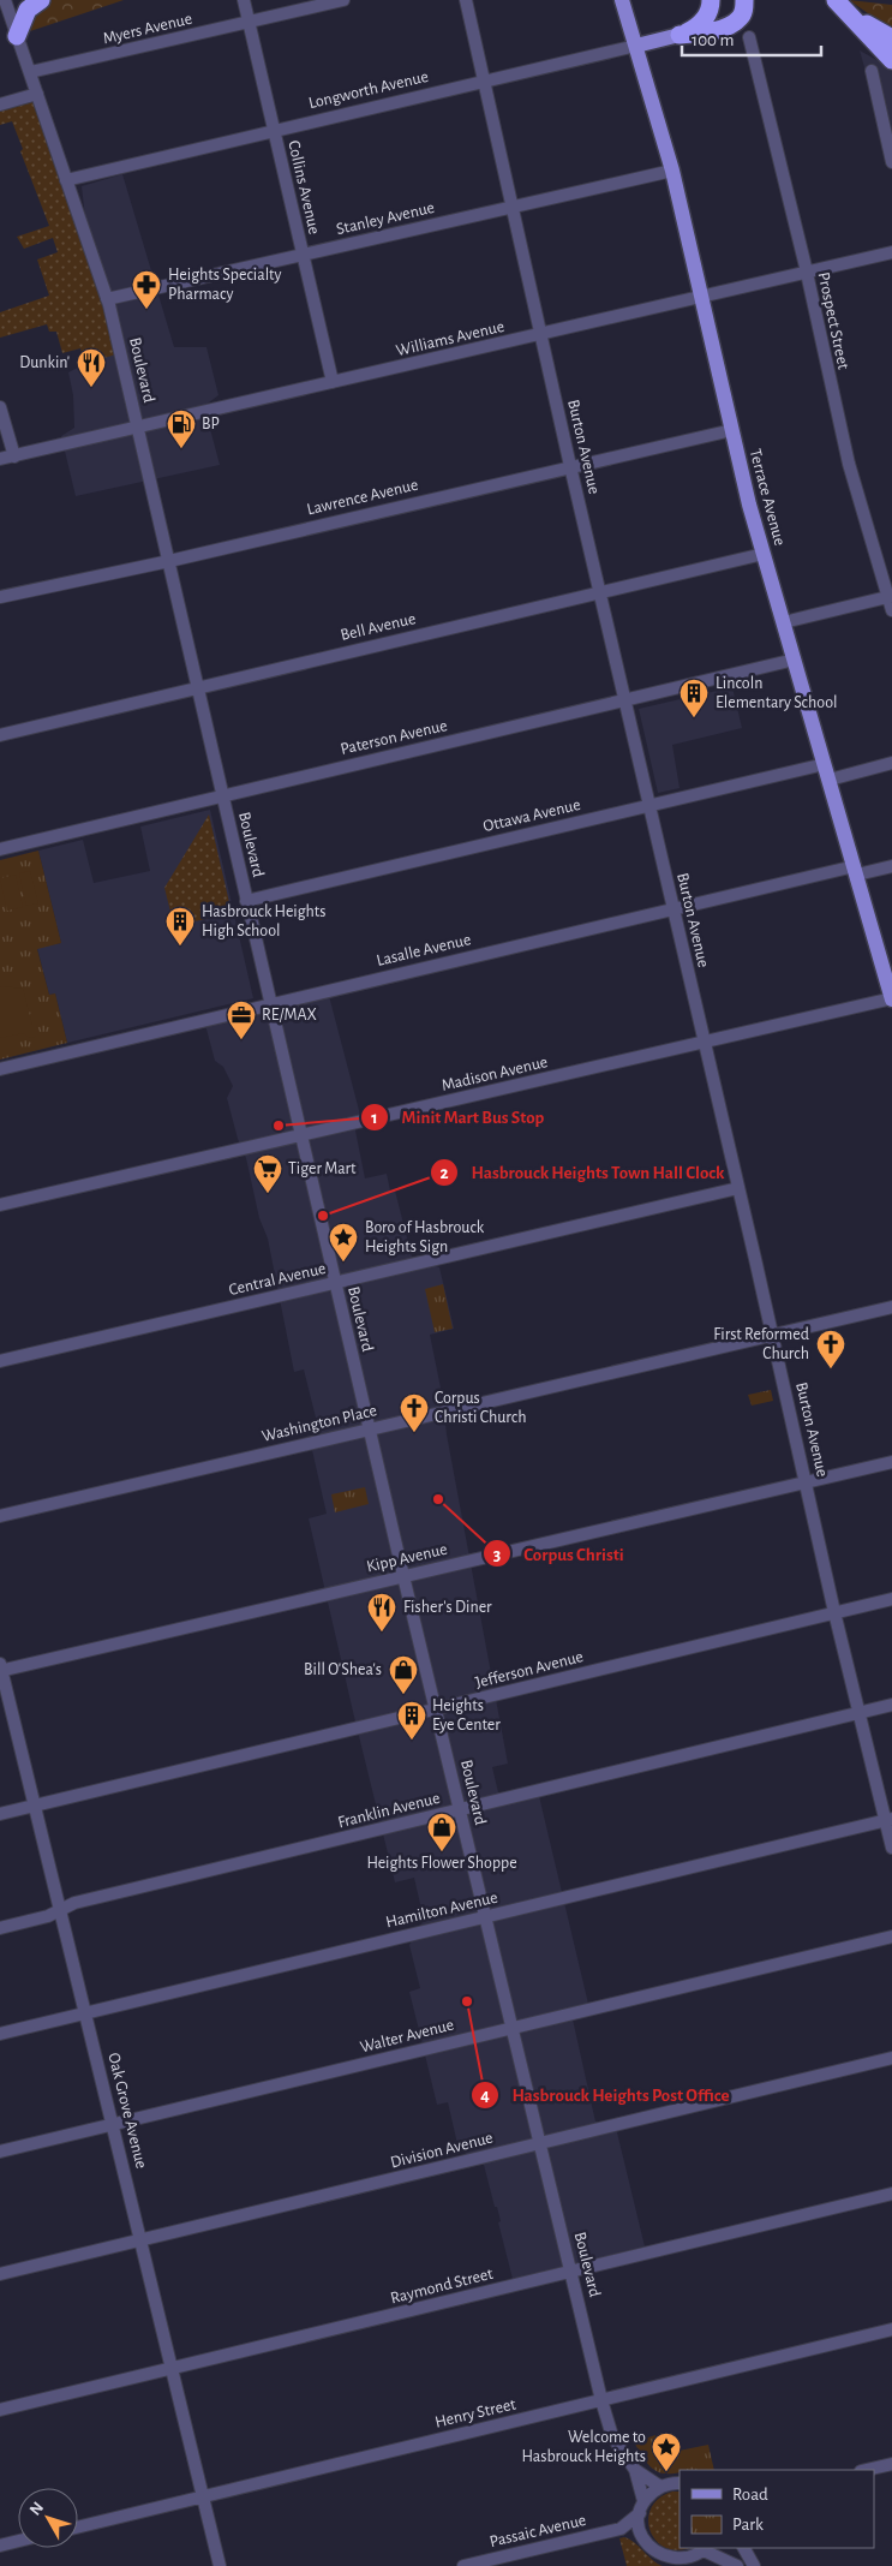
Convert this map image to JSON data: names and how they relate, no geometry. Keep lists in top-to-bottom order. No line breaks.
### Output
{"streets":{"main road":["Longworth Avenue","Terrace Avenue"],"street":["Myers Avenue","Collins Avenue","Stanley Avenue","Prospect Street","Williams Avenue","Boulevard","Burton Avenue","Lawrence Avenue","Bell Avenue","Paterson Avenue","Ottawa Avenue","Lasalle Avenue","Madison Avenue","Central Avenue","Washington Place","Kipp Avenue","Jefferson Avenue","Franklin Avenue","Hamilton Avenue","Walter Avenue","Oak Grove Avenue","Division Avenue","Raymond Street","Henry Street","Passaic Avenue"]},"crossings":[["Myers Avenue","Collins Avenue"],["Myers Avenue","Boulevard"],["Longworth Avenue","Collins Avenue"],["Longworth Avenue","Boulevard"],["Longworth Avenue","Burton Avenue"],["Longworth Avenue","Terrace Avenue"],["Collins Avenue","Stanley Avenue"],["Collins Avenue","Williams Avenue"],["Stanley Avenue","Boulevard"],["Stanley Avenue","Burton Avenue"],["Stanley Avenue","Terrace Avenue"],["Prospect Street","Williams Avenue"],["Williams Avenue","Boulevard"],["Williams Avenue","Burton Avenue"],["Williams Avenue","Terrace Avenue"],["Boulevard","Lawrence Avenue"],["Boulevard","Bell Avenue"],["Boulevard","Paterson Avenue"],["Boulevard","Ottawa Avenue"],["Boulevard","Lasalle Avenue"],["Boulevard","Madison Avenue"],["Boulevard","Central Avenue"],["Boulevard","Washington Place"],["Boulevard","Kipp Avenue"],["Boulevard","Jefferson Avenue"],["Boulevard","Franklin Avenue"],["Boulevard","Hamilton Avenue"],["Boulevard","Walter Avenue"],["Boulevard","Division Avenue"],["Boulevard","Raymond Street"],["Boulevard","Henry Street"],["Boulevard","Passaic Avenue"],["Burton Avenue","Lawrence Avenue"],["Burton Avenue","Bell Avenue"],["Burton Avenue","Paterson Avenue"],["Burton Avenue","Ottawa Avenue"],["Burton Avenue","Lasalle Avenue"],["Burton Avenue","Madison Avenue"],["Burton Avenue","Central Avenue"],["Burton Avenue","Washington Place"],["Burton Avenue","Kipp Avenue"],["Burton Avenue","Jefferson Avenue"],["Burton Avenue","Franklin Avenue"],["Burton Avenue","Hamilton Avenue"],["Lawrence Avenue","Terrace Avenue"],["Terrace Avenue","Bell Avenue"],["Terrace Avenue","Paterson Avenue"],["Terrace Avenue","Ottawa Avenue"],["Terrace Avenue","Lasalle Avenue"],["Terrace Avenue","Madison Avenue"],["Kipp Avenue","Oak Grove Avenue"],["Jefferson Avenue","Oak Grove Avenue"],["Franklin Avenue","Oak Grove Avenue"],["Hamilton Avenue","Oak Grove Avenue"],["Walter Avenue","Oak Grove Avenue"],["Oak Grove Avenue","Division Avenue"],["Oak Grove Avenue","Raymond Street"],["Oak Grove Avenue","Henry Street"]],"places":{"pharmacy":["Heights Specialty Pharmacy"],"restaurant":["Dunkin'","Fisher's Diner"],"fuel station":["BP"],"building":["Lincoln Elementary School","Hasbrouck Heights High School","Heights Eye Center"],"office":["RE/MAX"],"other":["Minit Mart Bus Stop","Hasbrouck Heights Town Hall Clock","Corpus Christi","Hasbrouck Heights Post Office"],"supermarket":["Tiger Mart"],"place":["Boro of Hasbrouck Heights Sign","Welcome to Hasbrouck Heights"],"church":["First Reformed Church","Corpus Christi Church"],"shop":["Bill O'Shea's","Heights Flower Shoppe"]},"legend":["Road","Park"],"scale_bar":"100 m","north":"top left"}
